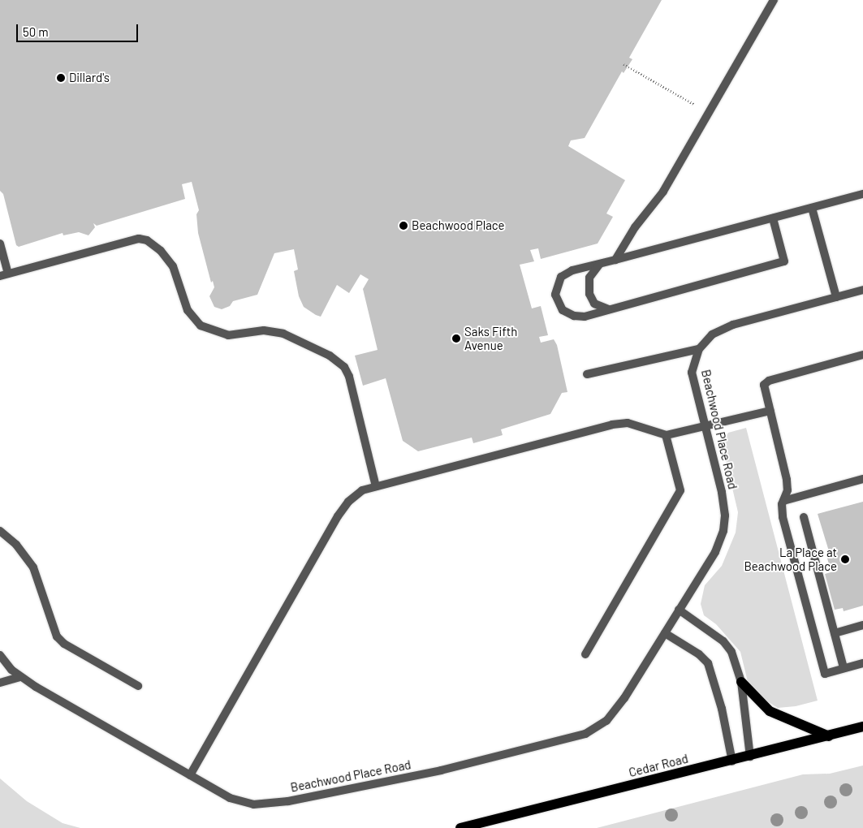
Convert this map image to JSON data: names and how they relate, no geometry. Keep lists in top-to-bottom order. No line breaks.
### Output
{"streets":{"main road":["Cedar Road"],"street":["Beachwood Place Road"]},"places":["Dillard's","Beachwood Place","Saks Fifth Avenue","La Place at Beachwood Place"],"scale_bar":"50 m"}
